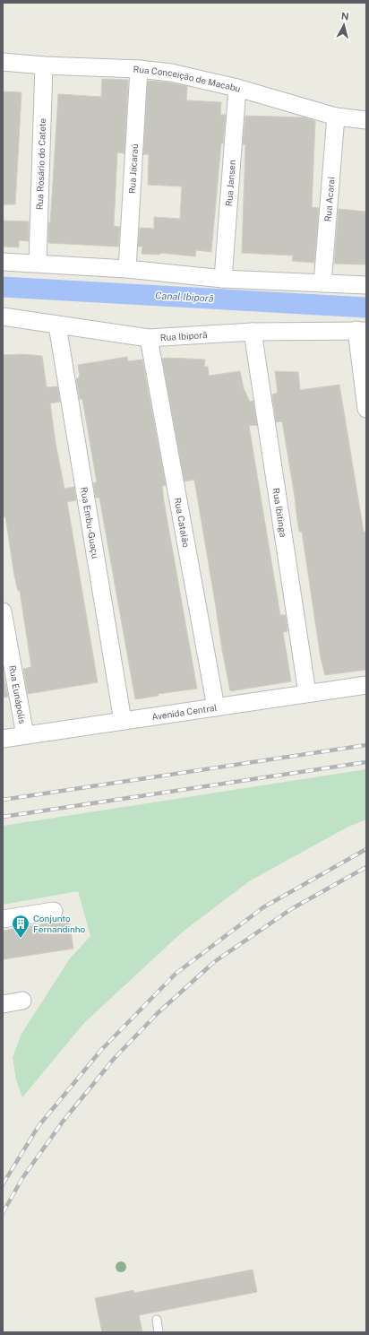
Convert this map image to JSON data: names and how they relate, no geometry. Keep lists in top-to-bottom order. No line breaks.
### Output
{"streets":{"street":["Rua Conceição de Macabu","Rua Rosário do Catete","Rua Jacaraú","Rua Jansen","Rua Acaraí","Rua Ibiporã","Rua Ibitinga","Rua Embu-Guaçu","Rua Catalão","Rua Eunápolis","Avenida Central"]},"crossings":[["Rua Conceição de Macabu","Rua Rosário do Catete"],["Rua Conceição de Macabu","Rua Jacaraú"],["Rua Conceição de Macabu","Rua Jansen"],["Rua Conceição de Macabu","Rua Acaraí"],["Rua Ibiporã","Rua Ibitinga"],["Rua Ibiporã","Rua Embu-Guaçu"],["Rua Ibiporã","Rua Catalão"],["Rua Ibitinga","Avenida Central"],["Rua Embu-Guaçu","Avenida Central"],["Rua Catalão","Avenida Central"],["Rua Eunápolis","Avenida Central"]],"water":["Canal Ibiporã"],"places":{"building":["Conjunto Fernandinho"]},"north":"top"}
